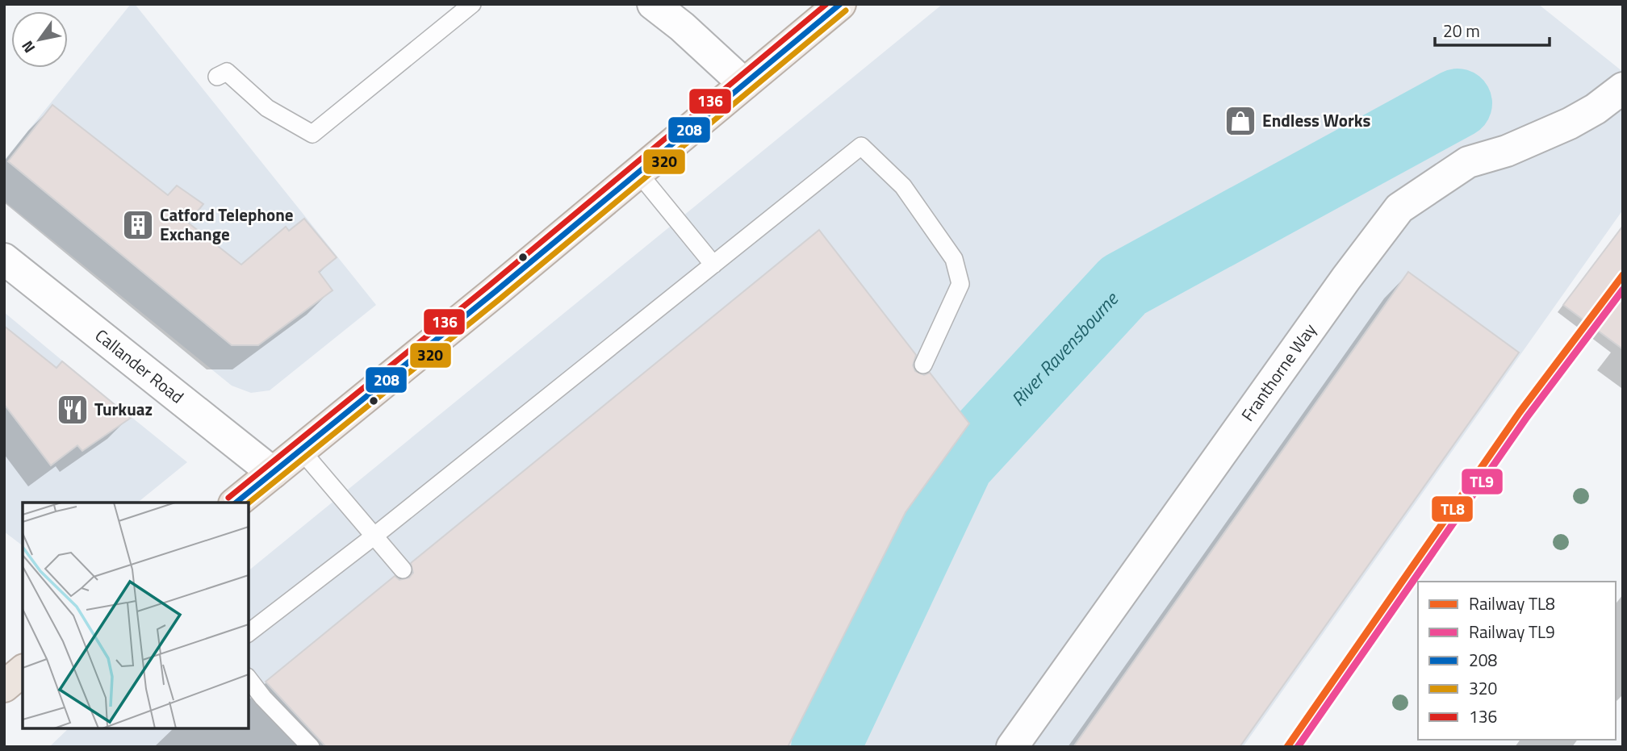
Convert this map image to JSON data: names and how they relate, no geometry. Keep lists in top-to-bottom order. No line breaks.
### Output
{"streets":{"street":["Callander Road","Franthorne Way"]},"water":["River Ravensbourne"],"places":{"shop":["Endless Works"],"building":["Catford Telephone Exchange"],"restaurant":["Turkuaz"]},"lines":["transit line 208","transit line 136","transit line 320","rail line TL8","rail line TL9"],"legend":["Railway TL8","Railway TL9","208","320","136"],"scale_bar":"20 m","north":"bottom left"}
